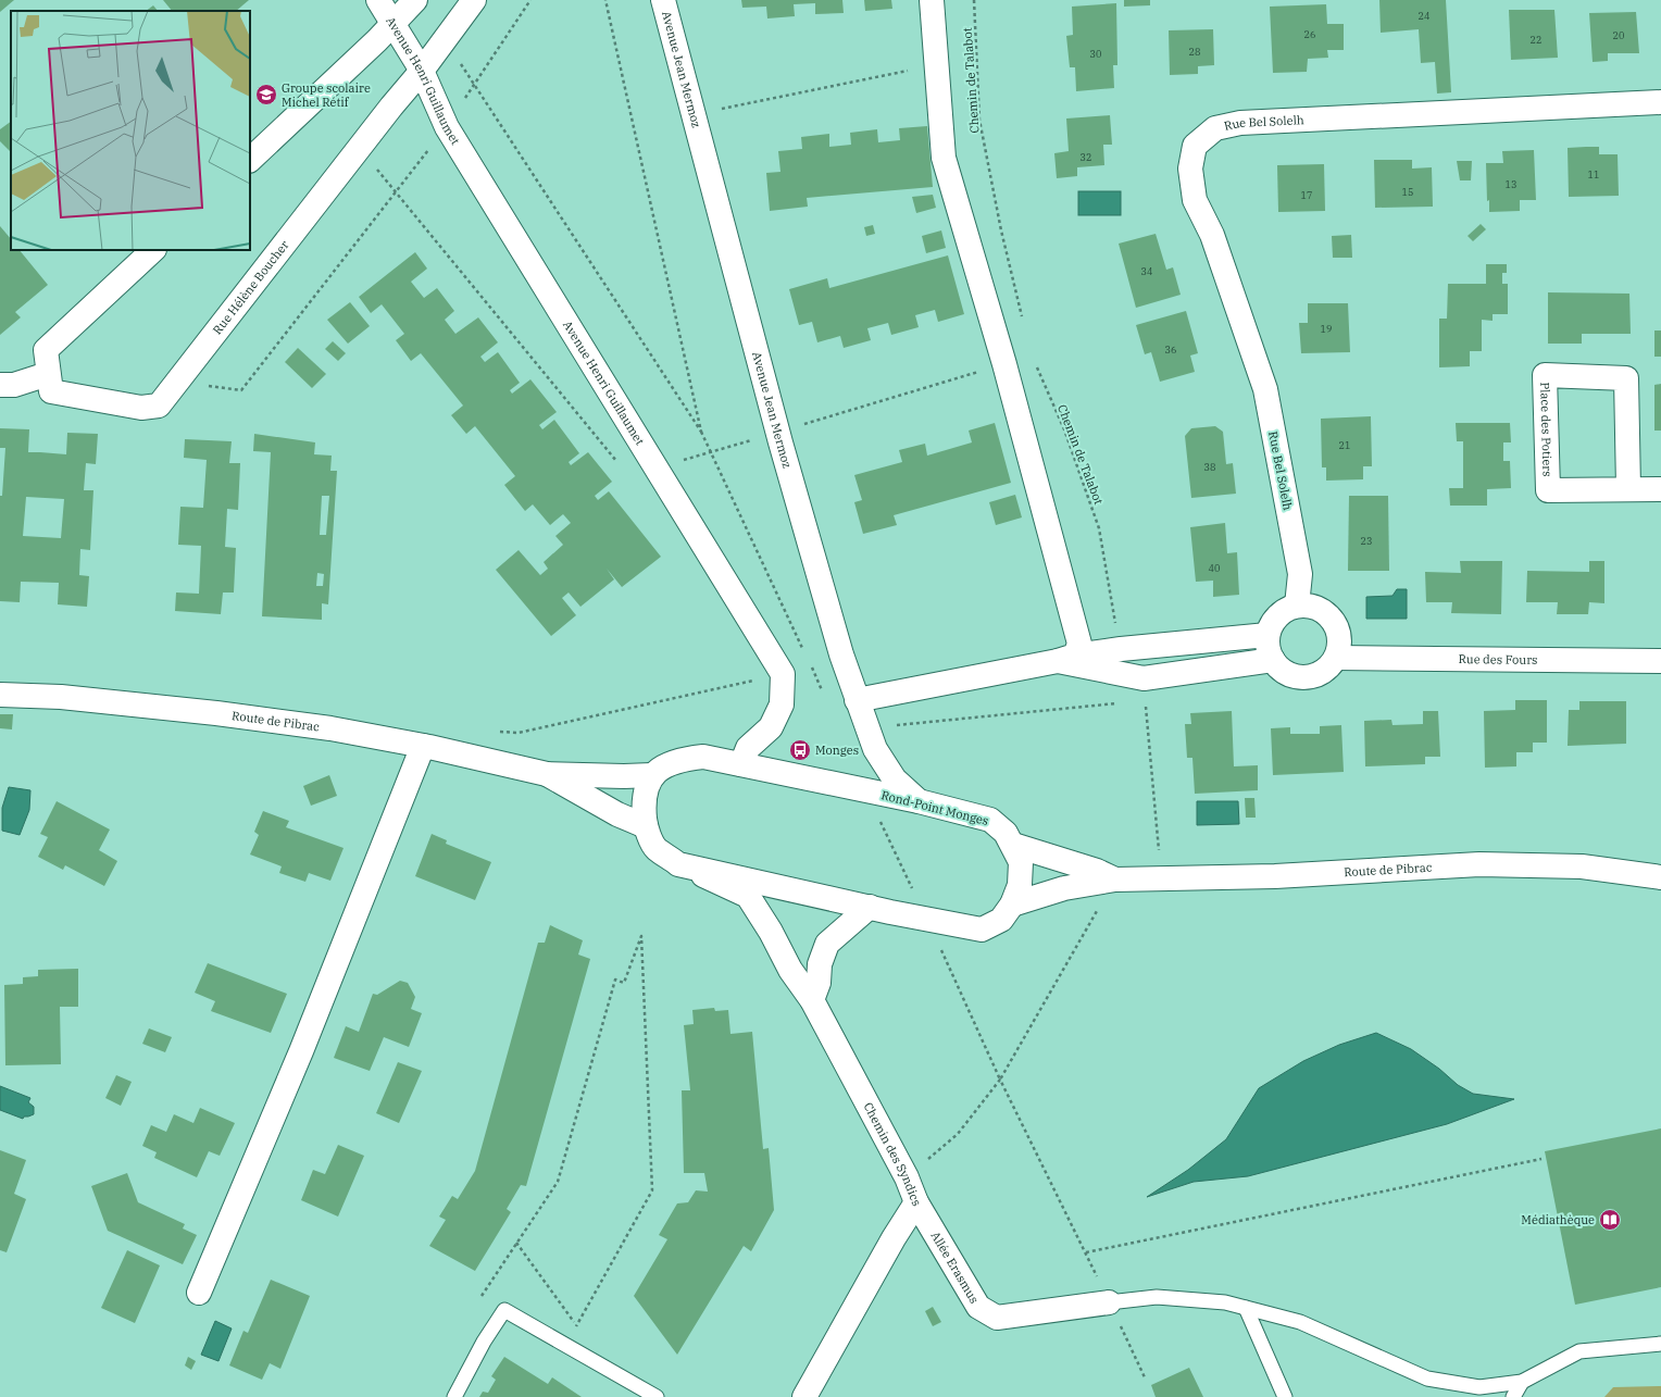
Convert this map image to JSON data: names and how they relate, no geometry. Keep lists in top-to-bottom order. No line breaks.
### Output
{"streets":{"street":["Avenue Jean Mermoz","Avenue Henri Guillaumet","Rue Bel Solelh","Rue Hélène Boucher","Place des Potiers","Rue des Fours","Route de Pibrac","Rond-Point Monges","Chemin des Syndics","Allée Erasmus"],"path":["Chemin de Talabot"]},"crossings":[["Avenue Jean Mermoz","Rond-Point Monges"],["Avenue Henri Guillaumet","Rue Hélène Boucher"],["Rue Bel Solelh","Rue des Fours"],["Route de Pibrac","Rond-Point Monges"],["Rond-Point Monges","Chemin des Syndics"],["Chemin des Syndics","Allée Erasmus"]],"places":{"school or university":["Groupe scolaire Michel Rétif"],"bus stop":["Monges"],"library":["Médiathèque"]},"house_numbers":["24","26","20","22","28","30","32","11","13","15","17","34","19","36","21","38","23","40"]}
